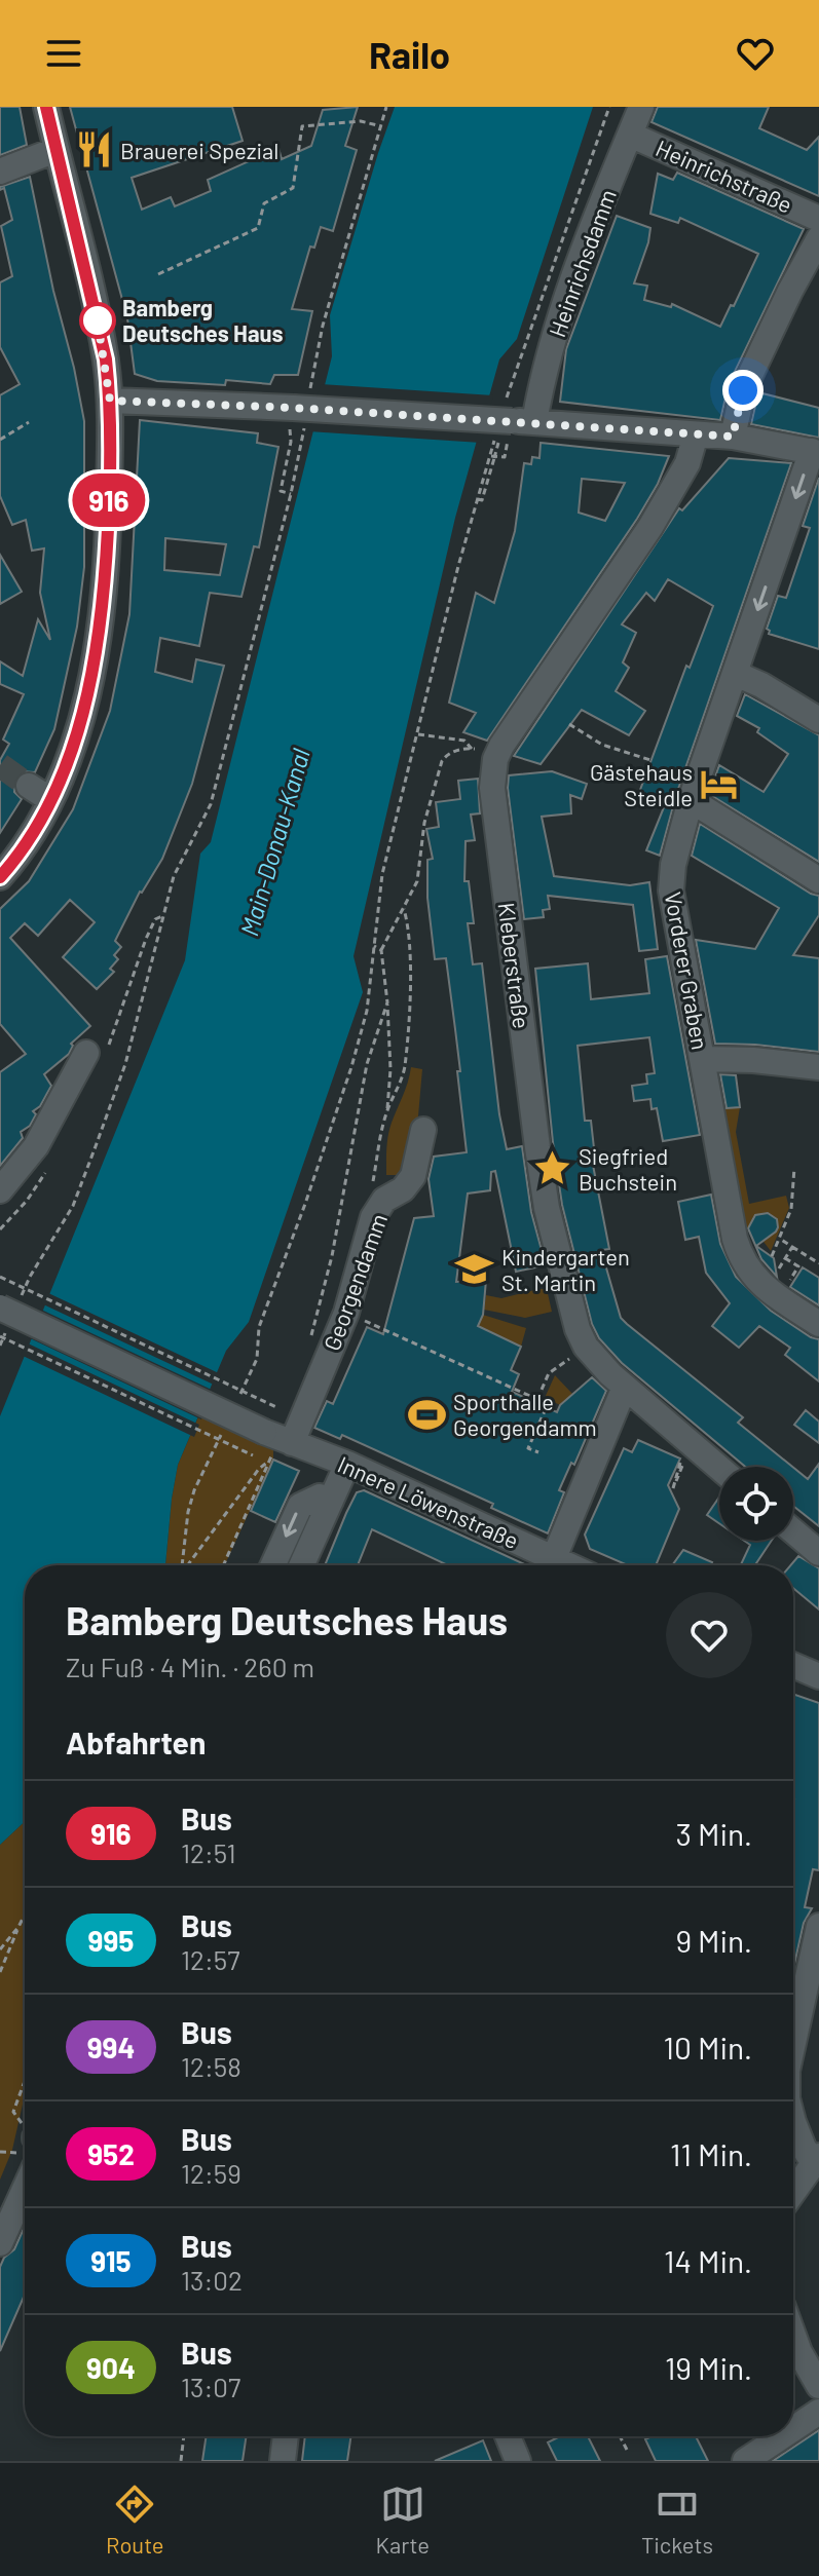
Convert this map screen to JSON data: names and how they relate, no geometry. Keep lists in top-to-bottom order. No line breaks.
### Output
{"streets":{"street":["Heinrichstraße","Heinrichsdamm","Kleberstraße","Vorderer Graben","Georgendamm","Innere Löwenstraße"]},"crossings":[["Heinrichstraße","Heinrichsdamm"],["Georgendamm","Innere Löwenstraße"]],"water":["Main-Donau-Kanal"],"places":{"restaurant":["Brauerei Spezial"],"other":["Bamberg Deutsches Haus"],"hotel":["Gästehaus Steidle"],"place":["Siegfried Buchstein"],"school or university":["Kindergarten St. Martin"],"sports":["Sporthalle Georgendamm"]},"lines":["bus line 916"],"page":{"header":"Railo","on_map":"916","heading":[["Bamberg Deutsches Haus","Zu Fuß · 4 Min. · 260 m"],"Abfahrten"],"list":[{"mark":"916","name":"Bus","note":"12:51","value":"3 Min."},{"mark":"995","name":"Bus","note":"12:57","value":"9 Min."},{"mark":"994","name":"Bus","note":"12:58","value":"10 Min."},{"mark":"952","name":"Bus","note":"12:59","value":"11 Min."},{"mark":"915","name":"Bus","note":"13:02","value":"14 Min."},{"mark":"904","name":"Bus","note":"13:07","value":"19 Min."}],"tabs":["Route","Karte","Tickets"]}}
